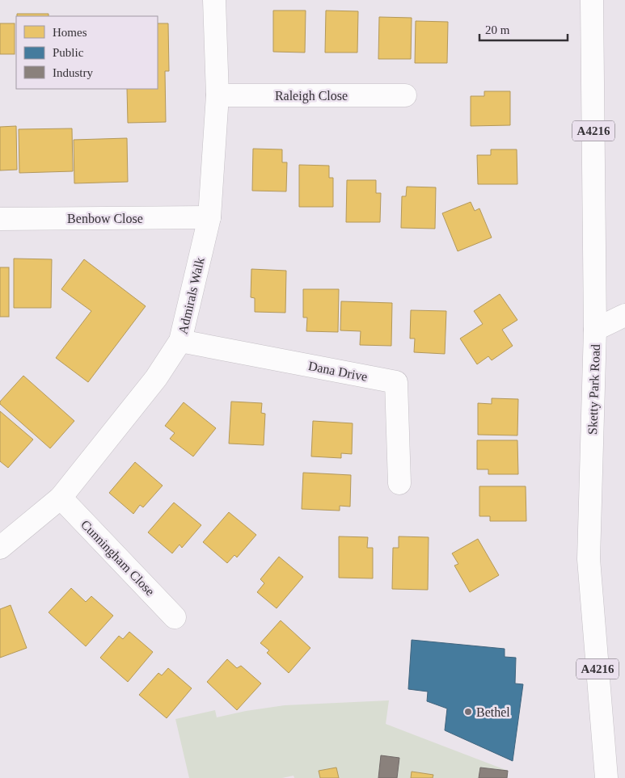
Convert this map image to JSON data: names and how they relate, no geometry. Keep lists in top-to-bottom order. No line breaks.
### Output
{"streets":{"street":["Raleigh Close","A4216","Benbow Close","Admirals Walk","Dana Drive","Sketty Park Road","Cunningham Close"]},"crossings":[["Raleigh Close","Admirals Walk"],["Benbow Close","Admirals Walk"],["Admirals Walk","Dana Drive"],["Admirals Walk","Cunningham Close"]],"places":["Bethel"],"legend":["Homes","Public","Industry"],"scale_bar":"20 m"}
